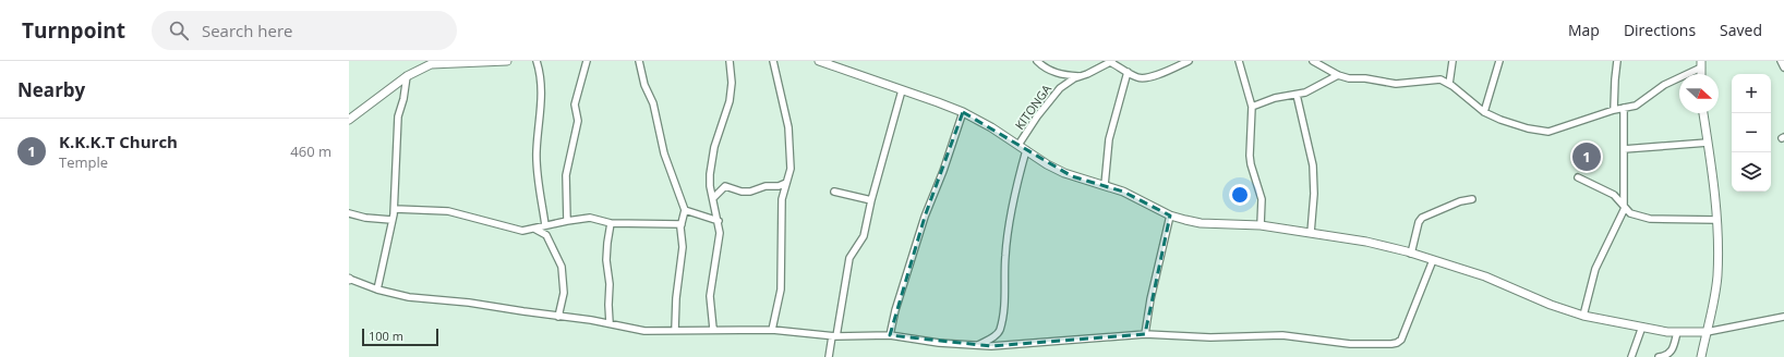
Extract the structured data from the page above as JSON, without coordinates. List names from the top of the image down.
{
  "streets": {
    "street": ["KITONGA"]
  },
  "scale_bar": "100 m",
  "north": "right",
  "page": {
    "header": "Turnpoint",
    "search": "Search here",
    "nav": ["Map", "Directions", "Saved"],
    "heading": "Nearby",
    "map_buttons": ["+", "−"],
    "list": [
      {
        "mark": "1",
        "name": "K.K.K.T Church",
        "note": "Temple",
        "value": "460 m"
      }
    ],
    "pins": "1",
    "scale": "100 m"
  }
}
